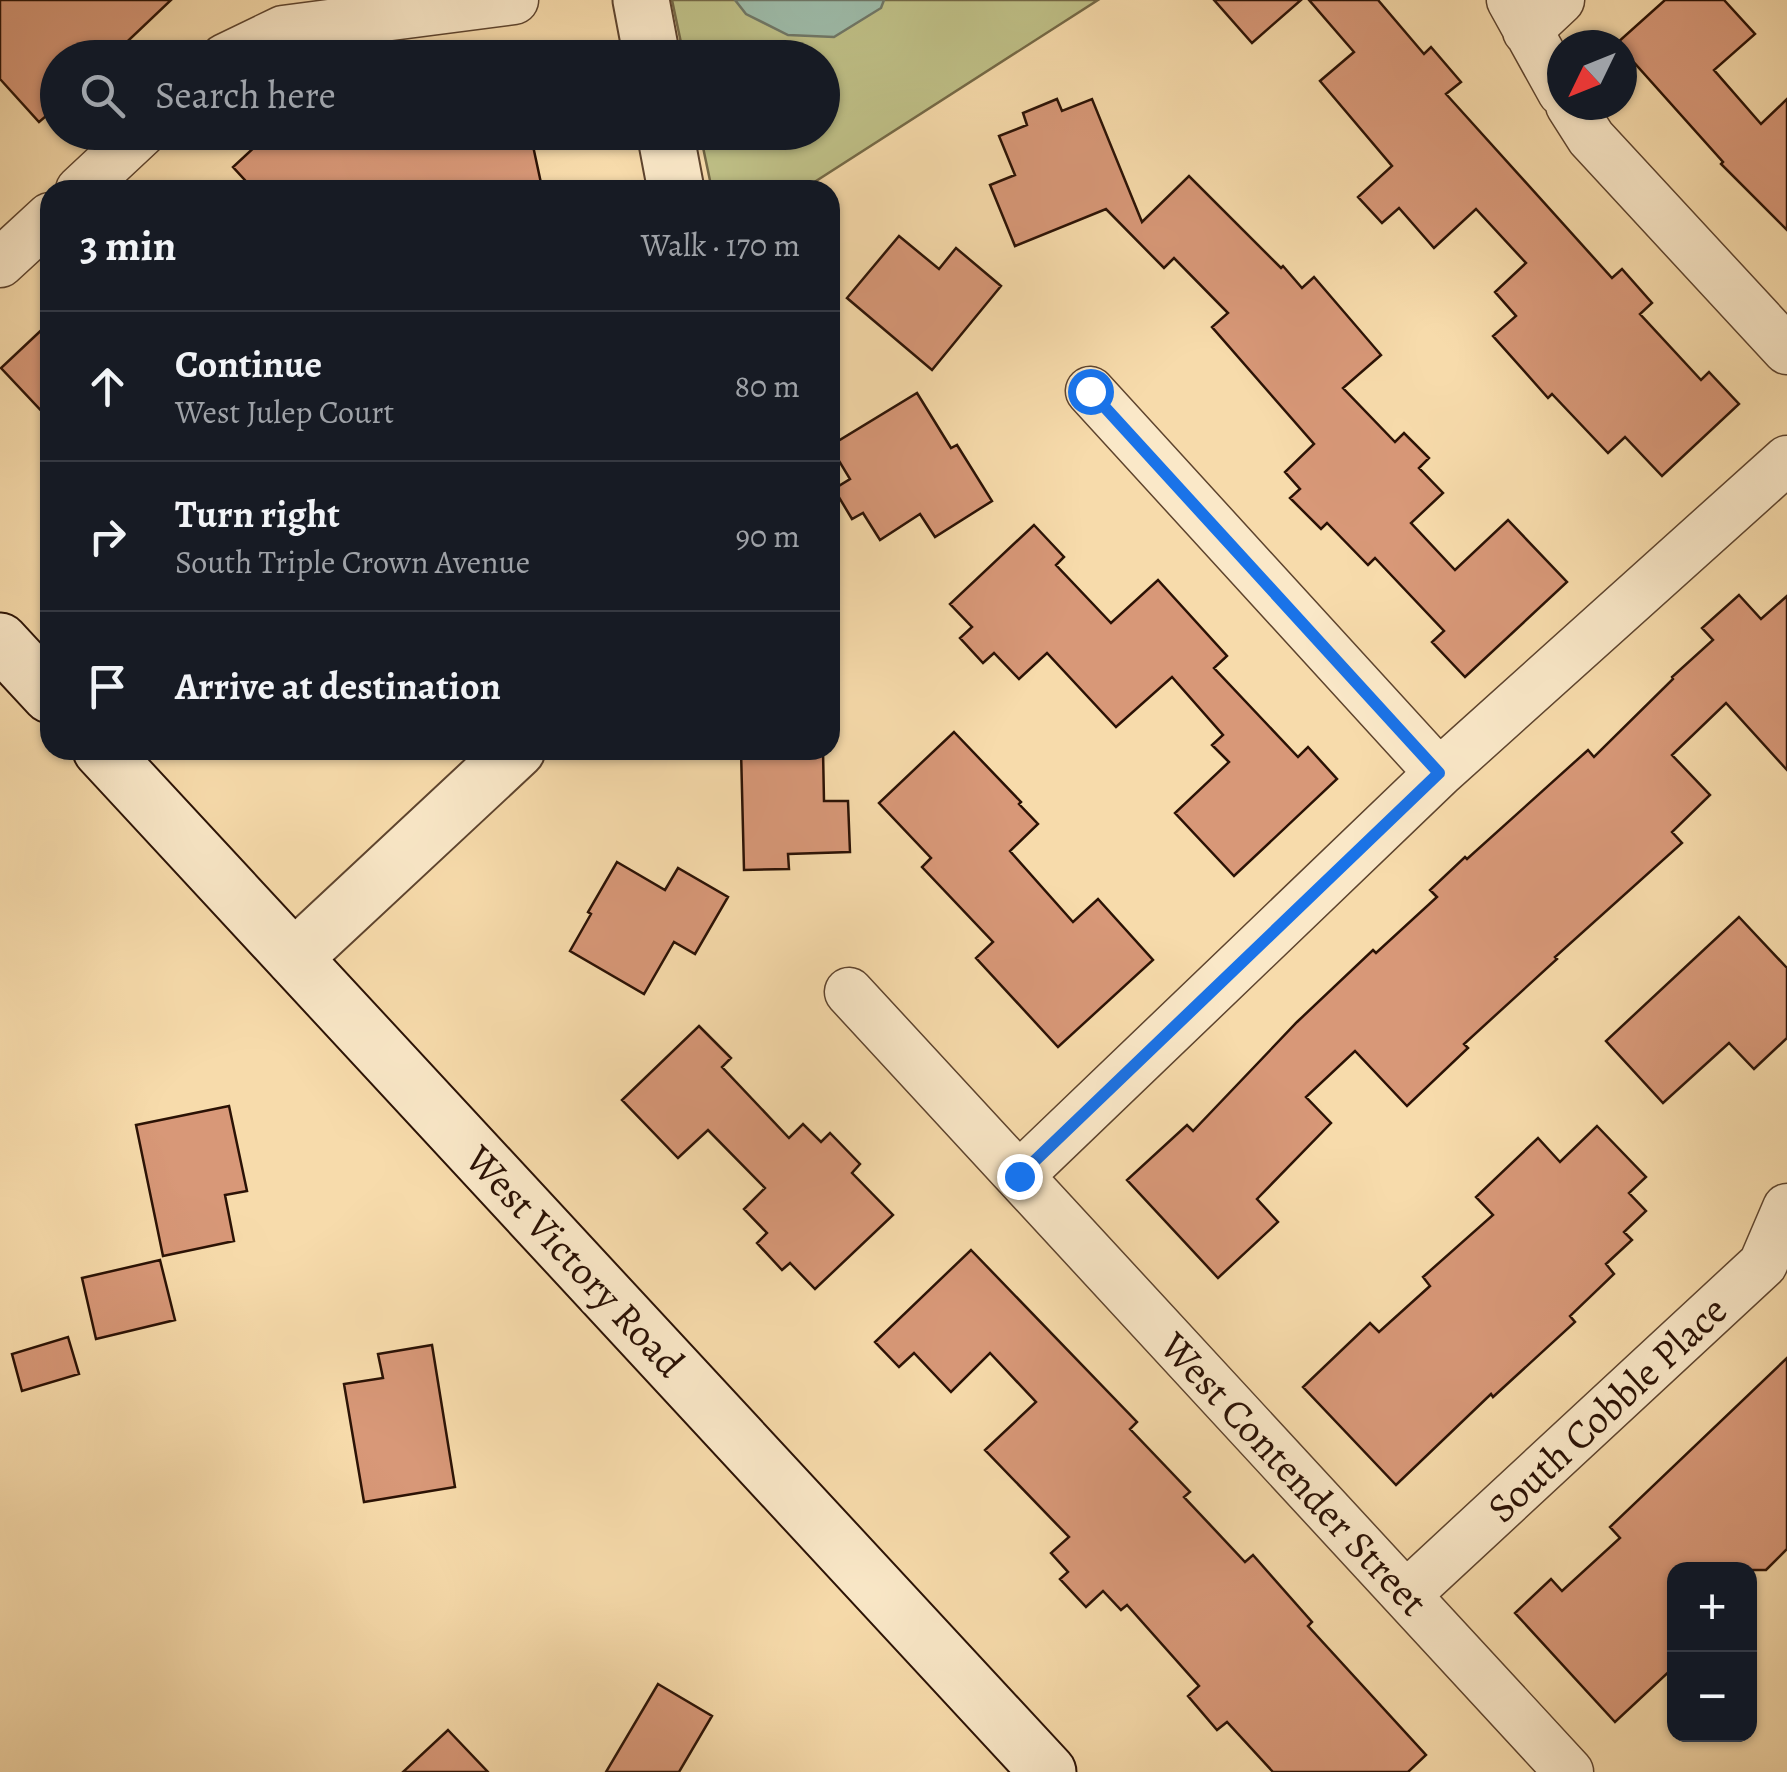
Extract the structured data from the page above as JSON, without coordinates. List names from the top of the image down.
{
  "streets": {
    "main road": ["West Victory Road"],
    "street": ["South Cobble Place", "West Contender Street"]
  },
  "crossings": [
    ["South Cobble Place", "West Contender Street"]
  ],
  "north": "bottom left",
  "page": {
    "search": "Search here",
    "heading": ["3 min", "Walk · 170 m"],
    "list": [
      ["Continue", "West Julep Court", "80 m"],
      ["Turn right", "South Triple Crown Avenue", "90 m"],
      "Arrive at destination"
    ],
    "map_buttons": ["+", "−"]
  }
}
